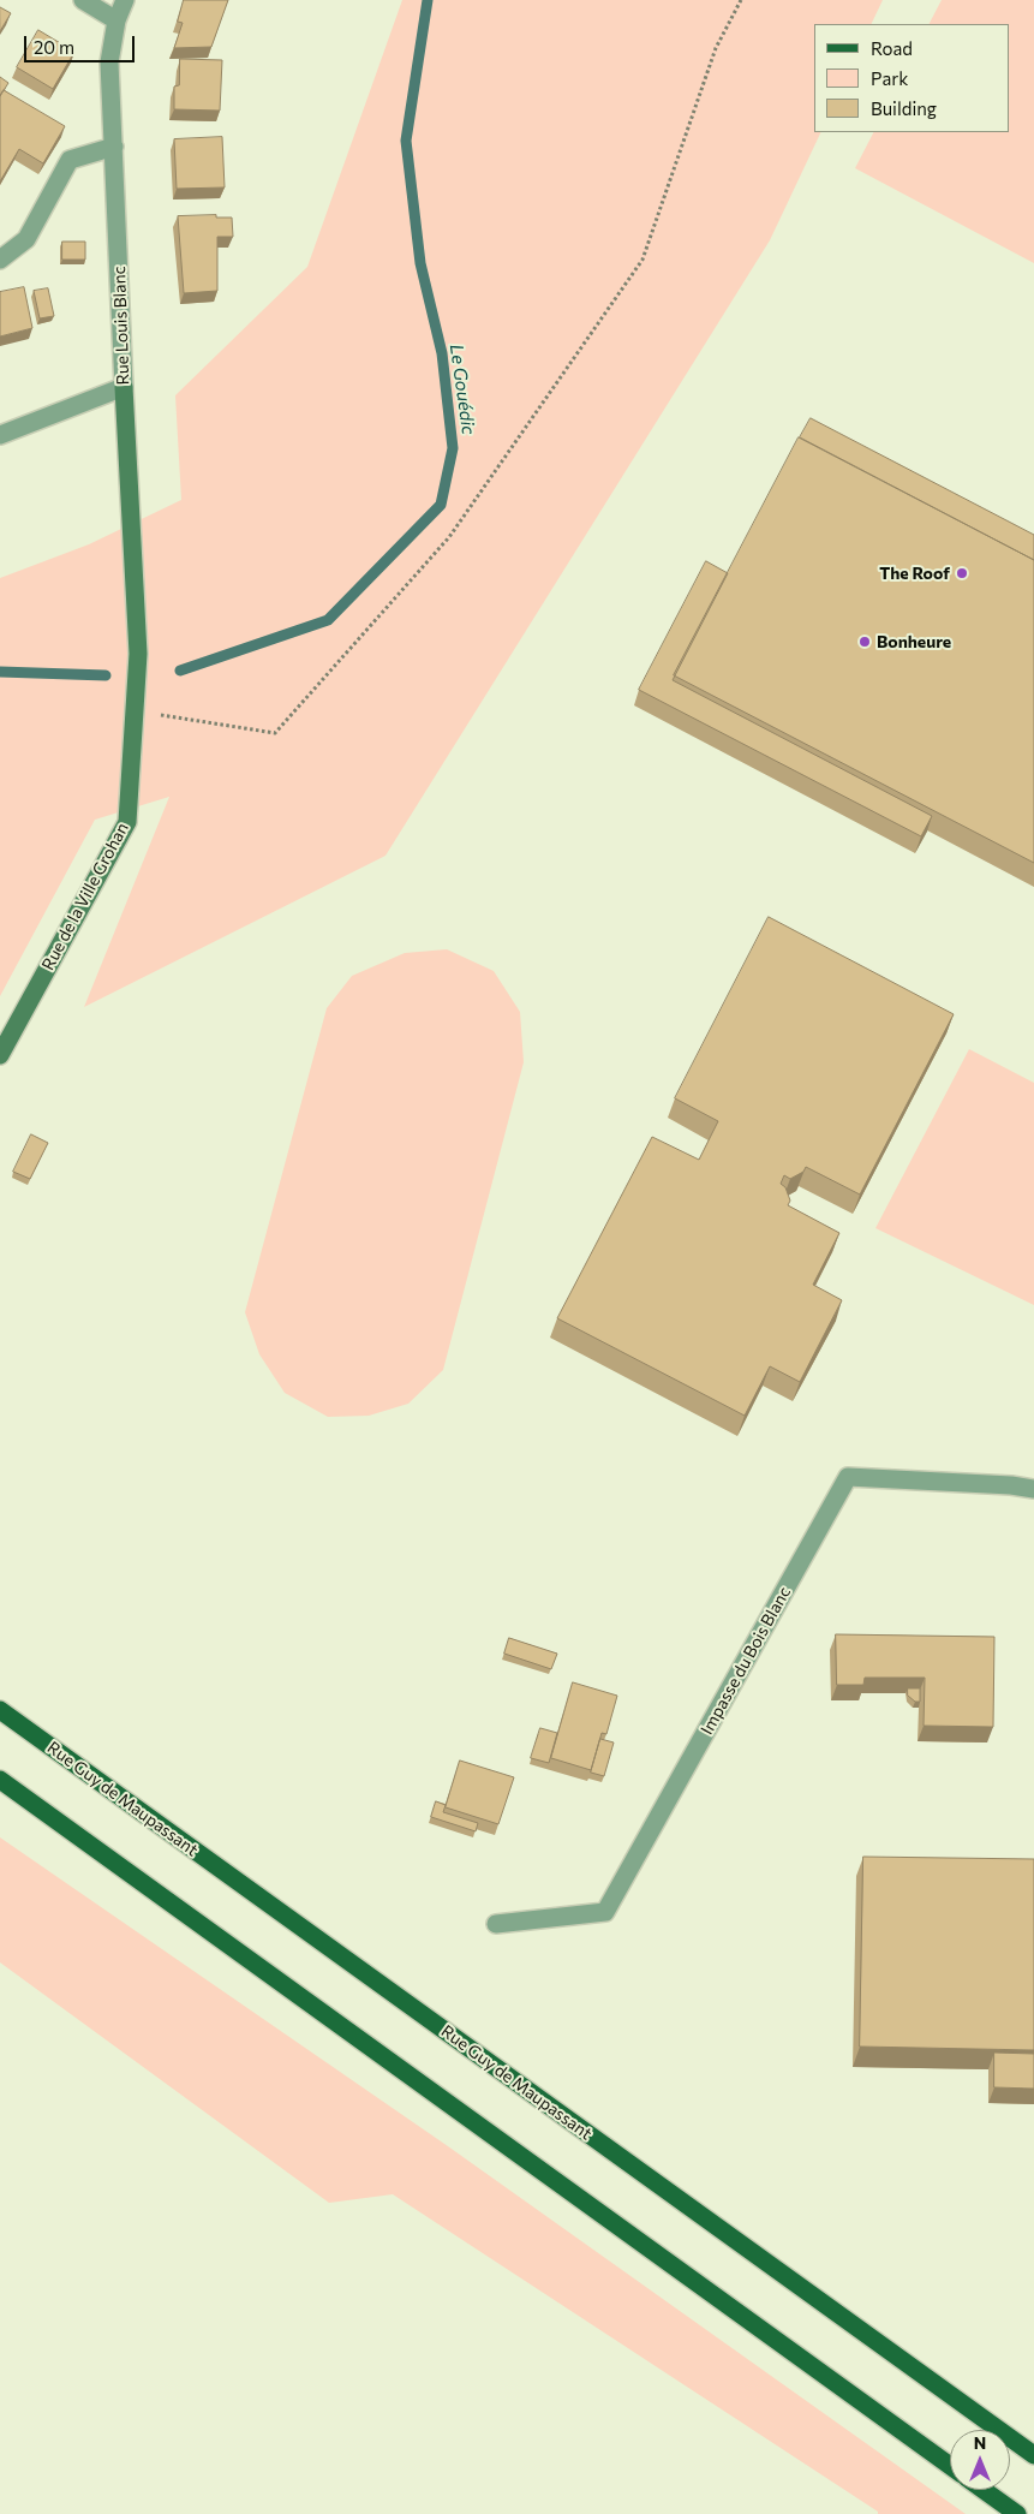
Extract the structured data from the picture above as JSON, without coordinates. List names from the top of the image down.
{
  "streets": {
    "main road": ["Rue Guy de Maupassant"],
    "street": ["Rue Louis Blanc", "Rue de la Ville Grohan", "Impasse du Bois Blanc"]
  },
  "crossings": [
    ["Rue Louis Blanc", "Rue de la Ville Grohan"]
  ],
  "water": ["Le Gouédic"],
  "places": ["The Roof", "Bonheure"],
  "legend": ["Road", "Park", "Building"],
  "scale_bar": "20 m",
  "north": "top"
}
